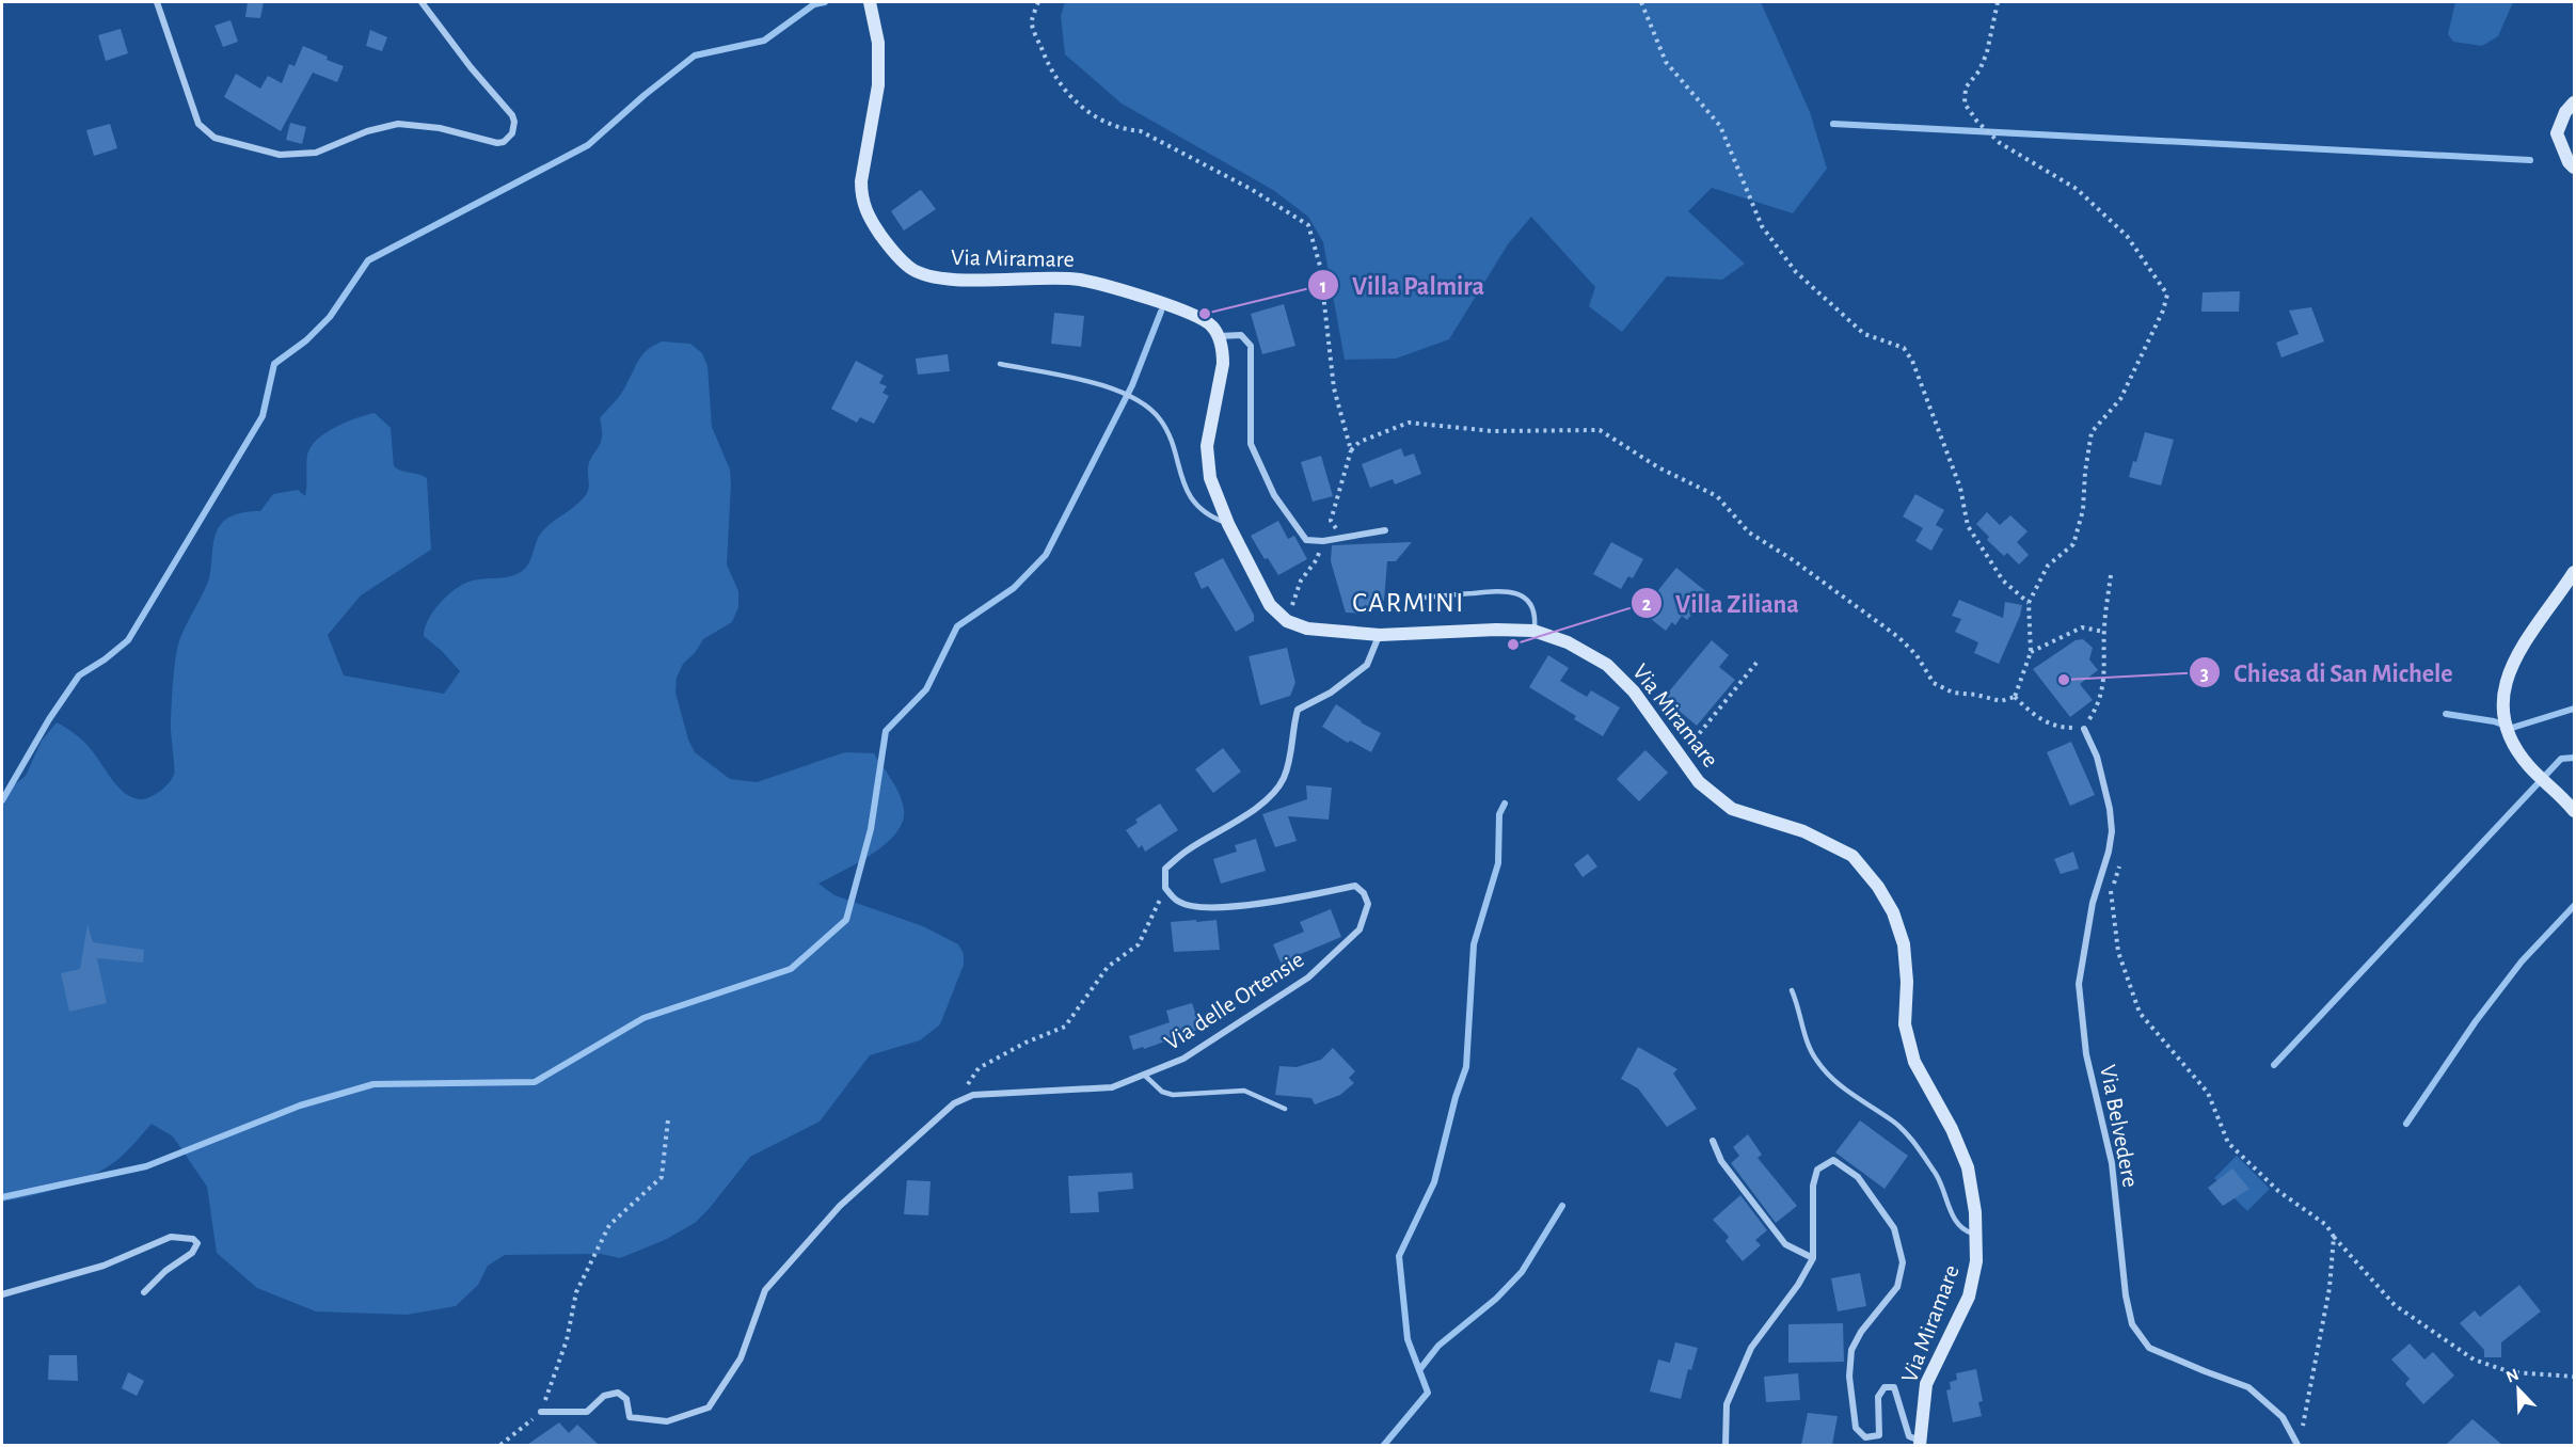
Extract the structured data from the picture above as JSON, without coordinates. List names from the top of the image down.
{
  "streets": {
    "street": ["Via Miramare", "Via delle Ortensie", "Via Belvedere"]
  },
  "districts": ["CARMINI"],
  "places": ["Villa Palmira", "Villa Ziliana", "Chiesa di San Michele"],
  "north": "top left"
}
